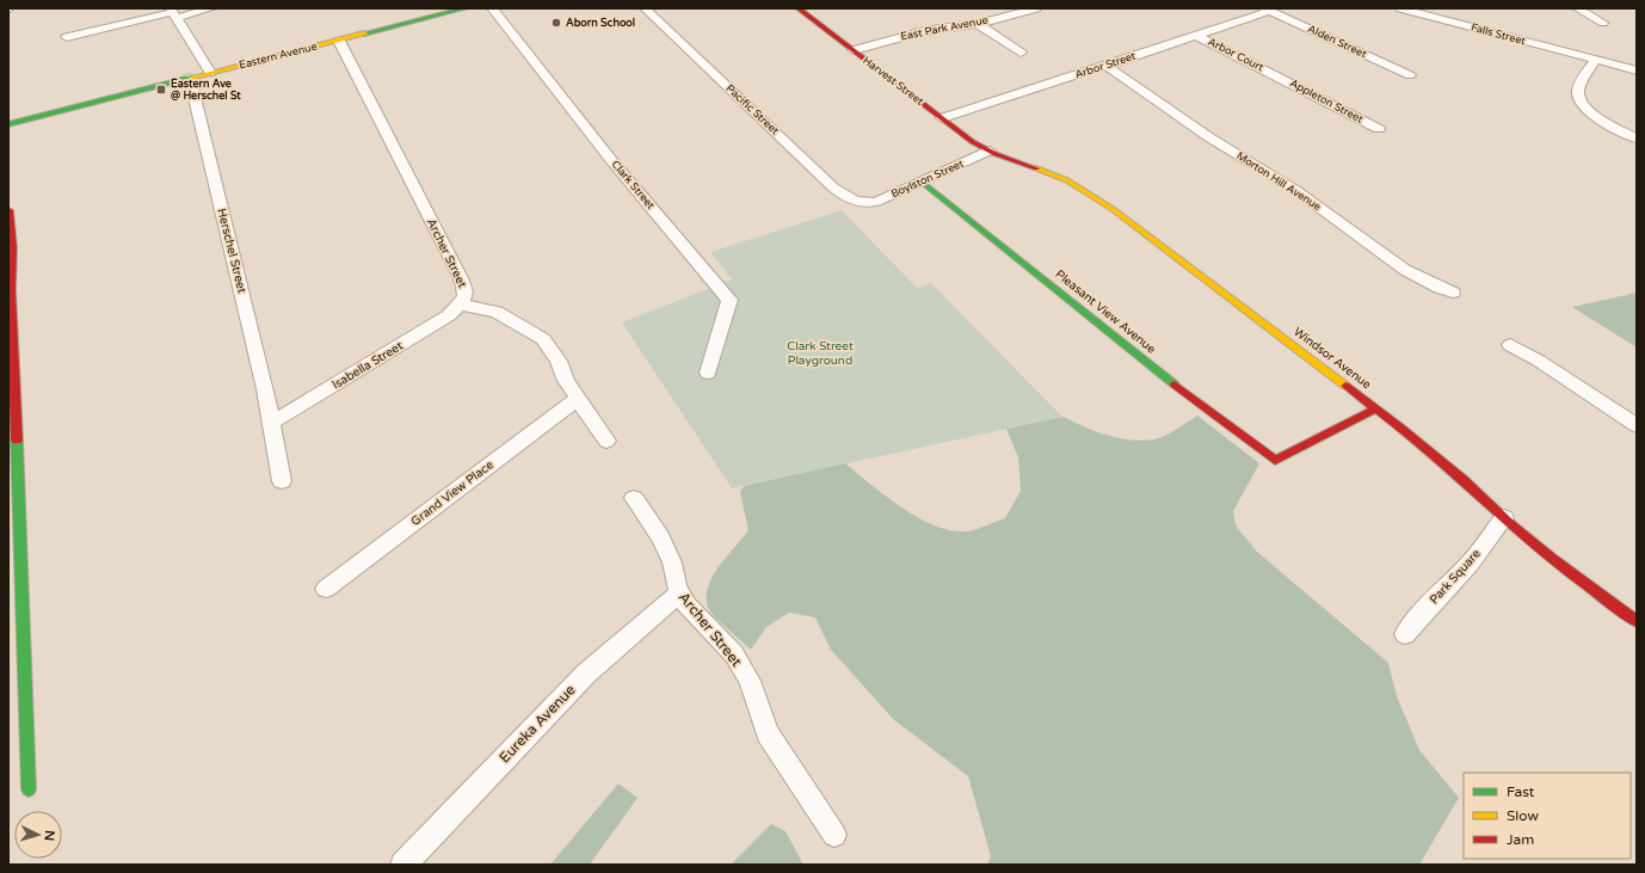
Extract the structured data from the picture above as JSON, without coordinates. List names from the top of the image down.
{
  "streets": {
    "street": [
      "East Park Avenue",
      "Falls Street",
      "Alden Street",
      "Arbor Court",
      "Eastern Avenue",
      "Arbor Street",
      "Harvest Street",
      "Appleton Street",
      "Pacific Street",
      "Boylston Street",
      "Morton Hill Avenue",
      "Clark Street",
      "Herschel Street",
      "Archer Street",
      "Pleasant View Avenue",
      "Windsor Avenue",
      "Isabella Street",
      "Grand View Place",
      "Park Square",
      "Eureka Avenue"
    ]
  },
  "crossings": [
    ["East Park Avenue", "Harvest Street"],
    ["Alden Street", "Arbor Street"],
    ["Arbor Court", "Arbor Street"],
    ["Arbor Court", "Appleton Street"],
    ["Eastern Avenue", "Herschel Street"],
    ["Eastern Avenue", "Archer Street"],
    ["Arbor Street", "Harvest Street"],
    ["Arbor Street", "Morton Hill Avenue"],
    ["Harvest Street", "Boylston Street"],
    ["Harvest Street", "Windsor Avenue"],
    ["Pacific Street", "Boylston Street"],
    ["Boylston Street", "Pleasant View Avenue"],
    ["Boylston Street", "Windsor Avenue"],
    ["Herschel Street", "Isabella Street"],
    ["Archer Street", "Isabella Street"],
    ["Archer Street", "Grand View Place"],
    ["Archer Street", "Eureka Avenue"],
    ["Pleasant View Avenue", "Windsor Avenue"],
    ["Windsor Avenue", "Park Square"]
  ],
  "parks": ["Clark Street Playground"],
  "places": {
    "other": ["Aborn School"],
    "transit": ["Eastern Ave @ Herschel St"]
  },
  "legend": ["Fast", "Slow", "Jam"],
  "north": "right"
}
